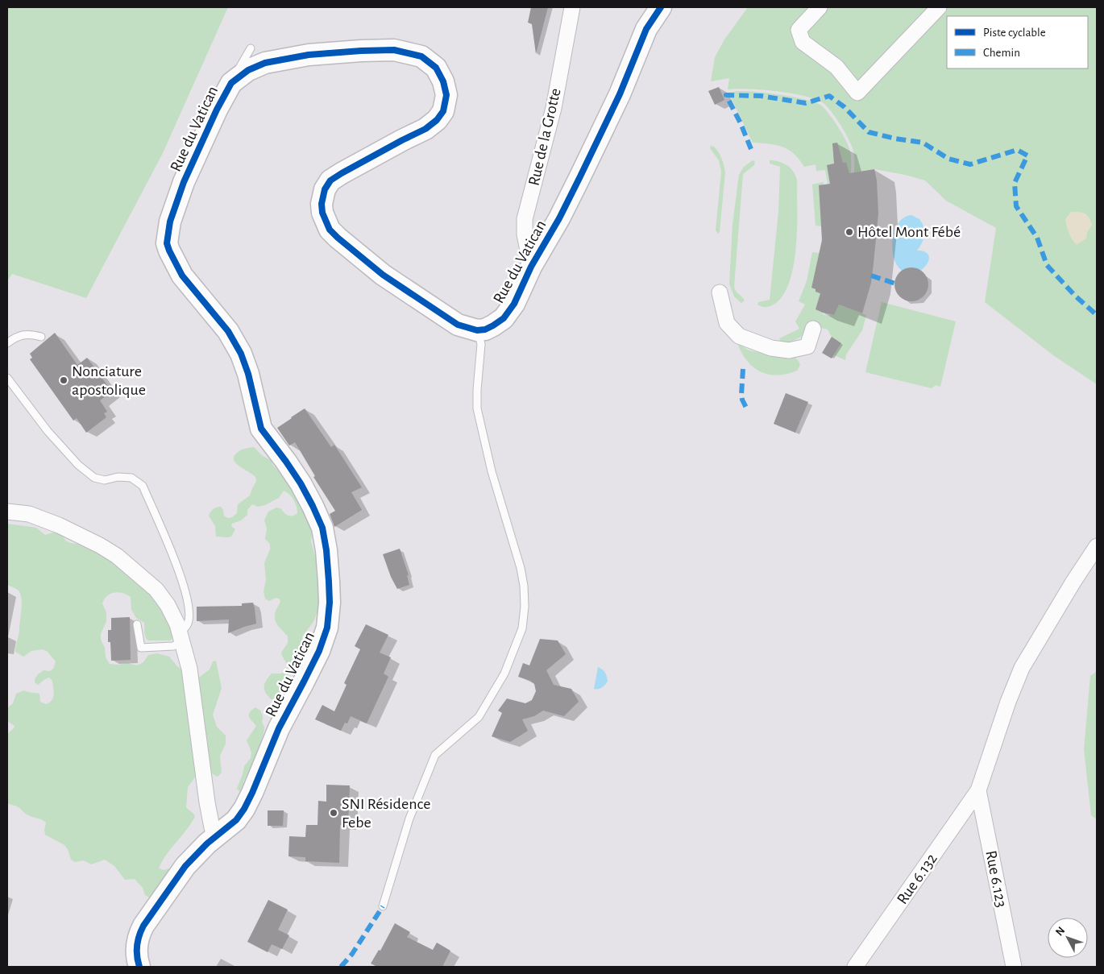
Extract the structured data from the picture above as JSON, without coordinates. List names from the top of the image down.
{
  "streets": {
    "street": [
      "Rue du Vatican",
      "Rue de la Grotte",
      "Rue 6.132",
      "Rue 6.123"
    ]
  },
  "crossings": [
    ["Rue du Vatican", "Rue de la Grotte"],
    ["Rue 6.132", "Rue 6.123"]
  ],
  "places": ["Hôtel Mont Fébé", "Nonciature apostolique", "SNI Résidence Febe"],
  "legend": ["Piste cyclable", "Chemin"],
  "north": "top left"
}
